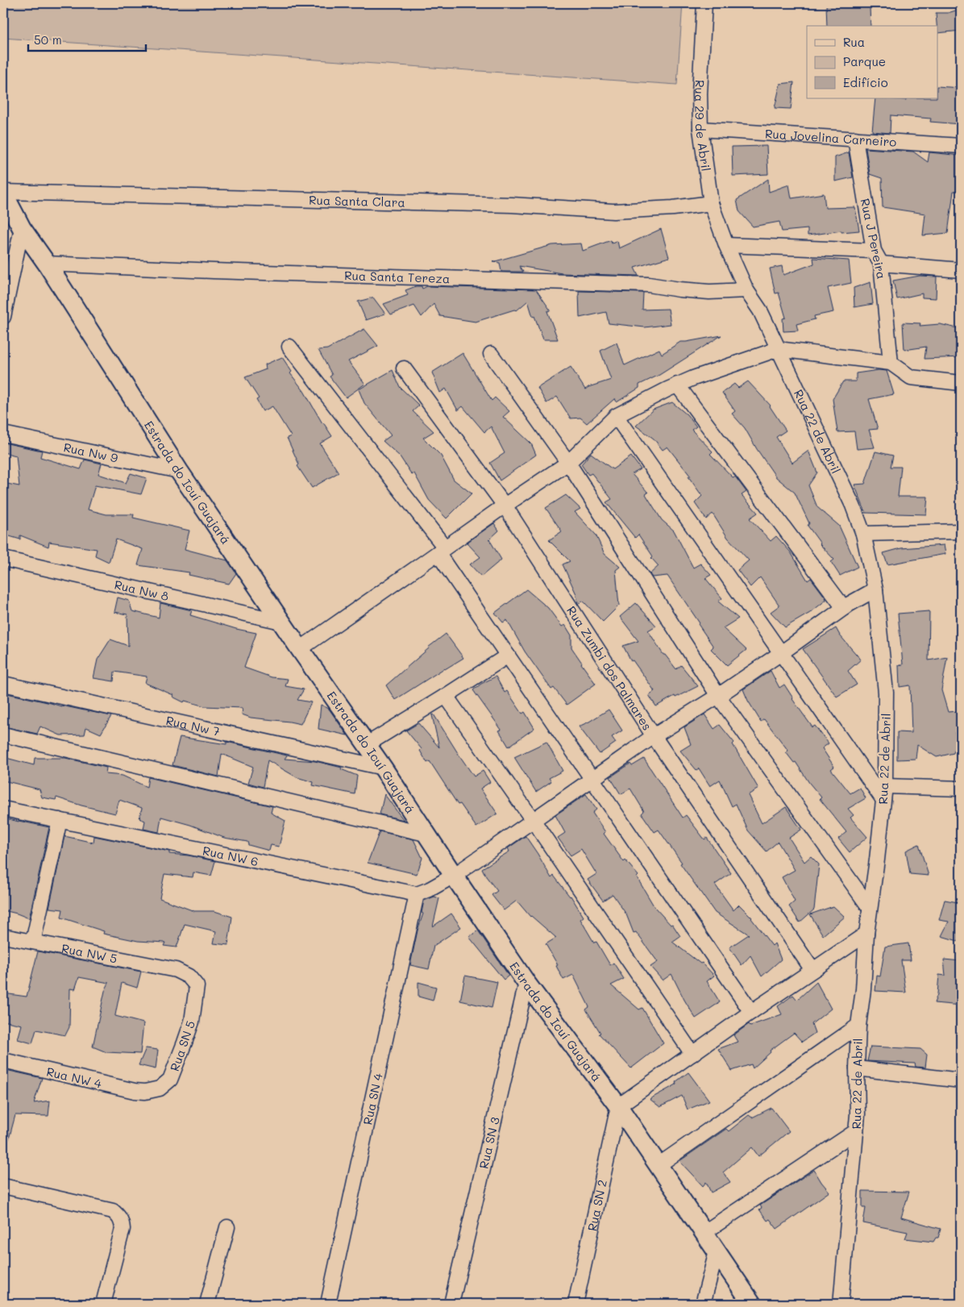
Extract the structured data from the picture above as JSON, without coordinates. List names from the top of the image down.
{
  "streets": {
    "street": [
      "Rua 29 de Abril",
      "Rua Jovelina Carneiro",
      "Rua Santa Clara",
      "Rua J Pereira",
      "Rua Santa Tereza",
      "Rua 22 de Abril",
      "Rua Nw 9",
      "Estrada do Icuí Guajará",
      "Rua Nw 8",
      "Rua Zumbi dos Palmares",
      "Rua Nw 7",
      "Rua NW 6",
      "Rua NW 5",
      "Rua SN 5",
      "Rua NW 4",
      "Rua SN 4",
      "Rua SN 3",
      "Rua SN 2"
    ]
  },
  "crossings": [
    ["Rua 29 de Abril", "Rua Jovelina Carneiro"],
    ["Rua 29 de Abril", "Rua Santa Clara"],
    ["Rua 29 de Abril", "Rua 22 de Abril"],
    ["Rua Jovelina Carneiro", "Rua J Pereira"],
    ["Rua Santa Clara", "Estrada do Icuí Guajará"],
    ["Rua Santa Tereza", "Rua 22 de Abril"],
    ["Rua Santa Tereza", "Estrada do Icuí Guajará"],
    ["Rua Nw 9", "Estrada do Icuí Guajará"],
    ["Estrada do Icuí Guajará", "Rua Nw 8"],
    ["Estrada do Icuí Guajará", "Rua Nw 7"],
    ["Estrada do Icuí Guajará", "Rua SN 3"],
    ["Estrada do Icuí Guajará", "Rua SN 2"],
    ["Rua NW 6", "Rua SN 4"],
    ["Rua NW 5", "Rua SN 5"],
    ["Rua SN 5", "Rua NW 4"]
  ],
  "legend": ["Rua", "Parque", "Edifício"],
  "scale_bar": "50 m"
}
